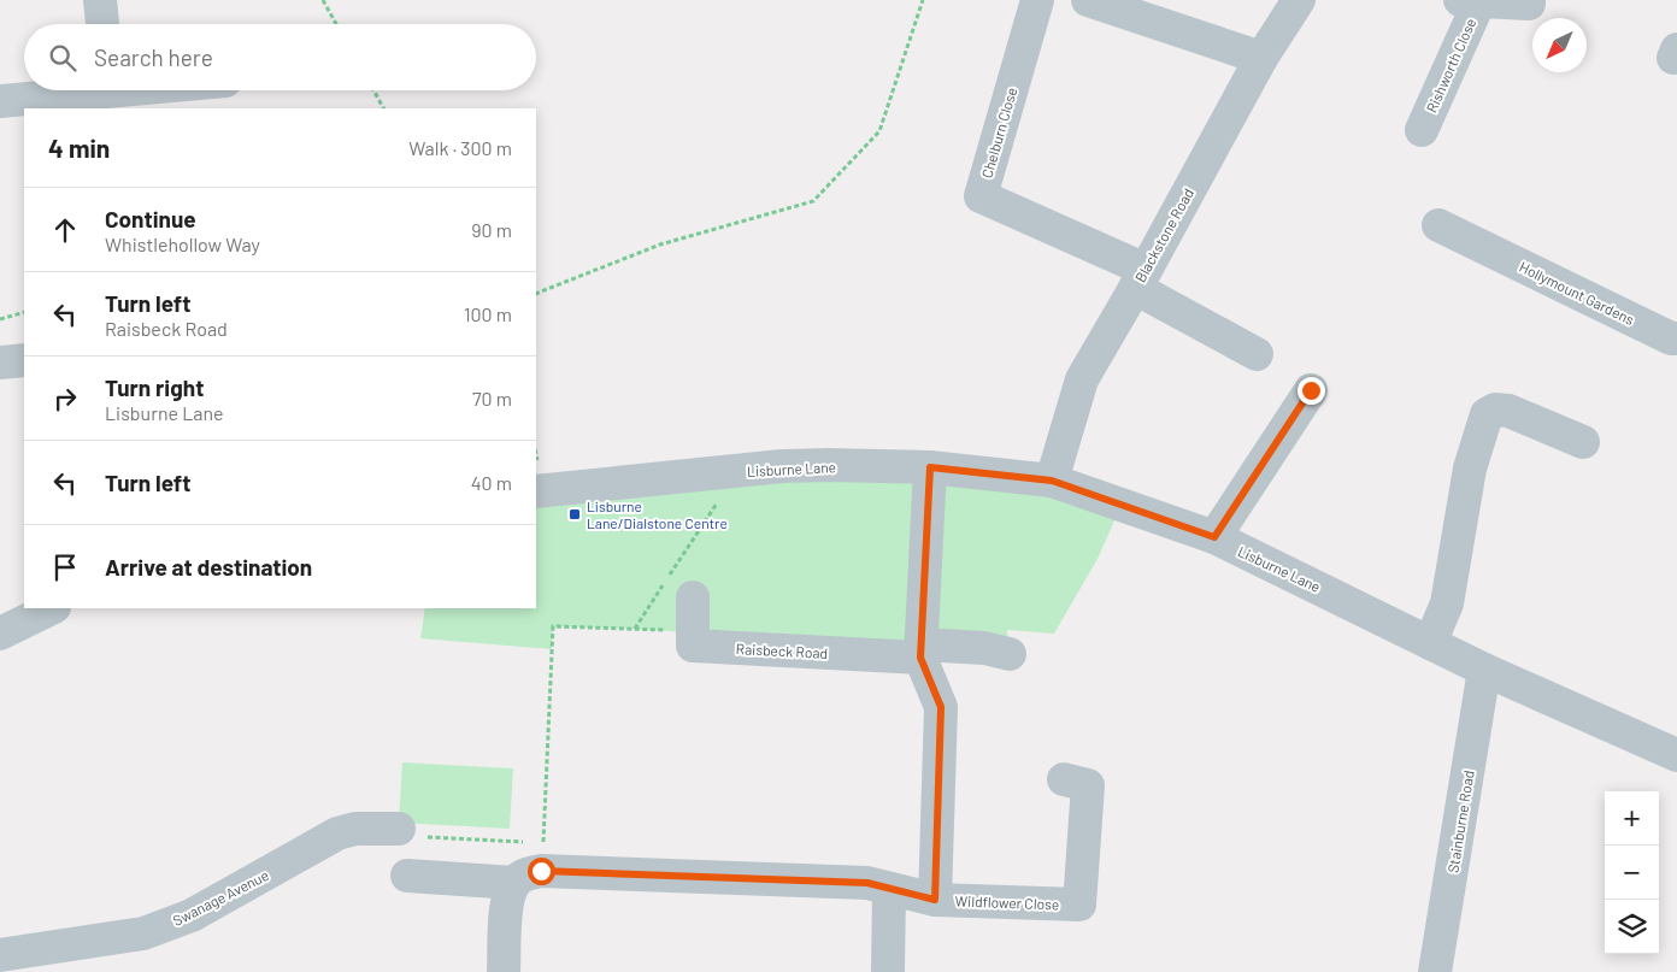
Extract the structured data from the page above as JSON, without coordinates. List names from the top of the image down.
{
  "streets": {
    "street": [
      "Rishworth Close",
      "Chelburn Close",
      "Blackstone Road",
      "Hollymount Gardens",
      "Lisburne Lane",
      "Raisbeck Road",
      "Stainburne Road",
      "Swanage Avenue",
      "Wildflower Close"
    ]
  },
  "crossings": [
    ["Chelburn Close", "Blackstone Road"],
    ["Blackstone Road", "Lisburne Lane"],
    ["Lisburne Lane", "Stainburne Road"]
  ],
  "places": {
    "transit": ["Lisburne Lane/Dialstone Centre"]
  },
  "north": "bottom left",
  "page": {
    "search": "Search here",
    "heading": ["4 min", "Walk · 300 m"],
    "list": [
      ["Continue", "Whistlehollow Way", "90 m"],
      ["Turn left", "Raisbeck Road", "100 m"],
      ["Turn right", "Lisburne Lane", "70 m"],
      ["Turn left", "40 m"],
      "Arrive at destination"
    ],
    "map_buttons": ["+", "−"]
  }
}
